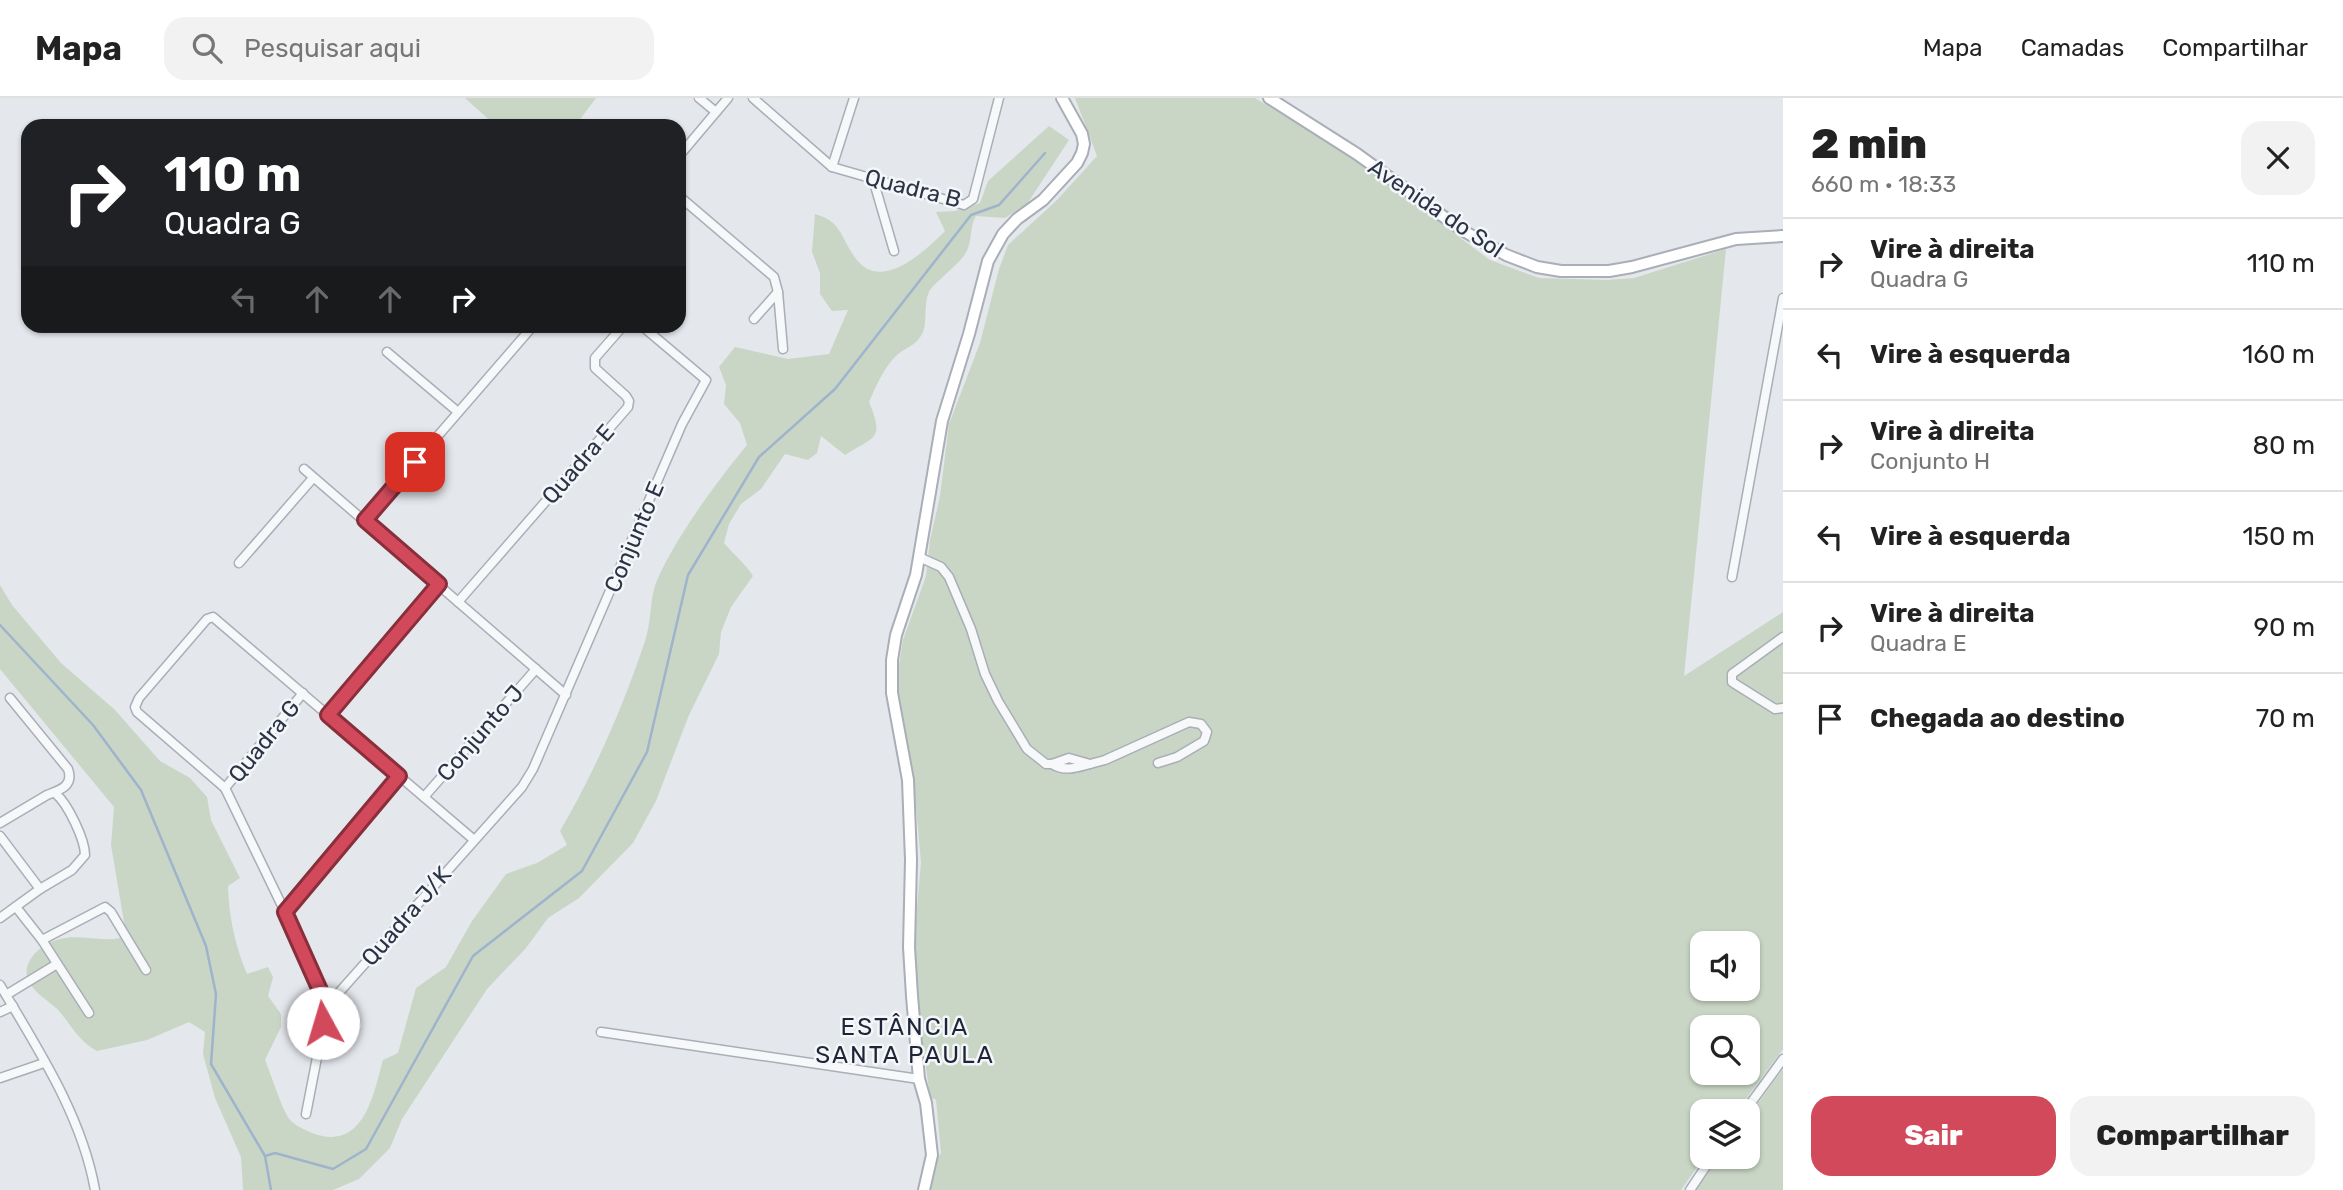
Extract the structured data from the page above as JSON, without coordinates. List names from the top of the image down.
{
  "streets": {
    "street": [
      "Quadra B",
      "Avenida do Sol",
      "Quadra E",
      "Conjunto E",
      "Conjunto J",
      "Quadra G",
      "Quadra J/K"
    ]
  },
  "crossings": [
    ["Conjunto E", "Quadra J/K"]
  ],
  "districts": ["ESTÂNCIA SANTA PAULA"],
  "page": {
    "header": "Mapa",
    "search": "Pesquisar aqui",
    "nav": ["Mapa", "Camadas", "Compartilhar"],
    "heading": ["2 min", "660 m · 18:33"],
    "turn": ["110 m", "Quadra G"],
    "list": [
      {
        "name": "Vire à direita",
        "note": "Quadra G",
        "value": "110 m"
      },
      {
        "name": "Vire à esquerda",
        "value": "160 m"
      },
      {
        "name": "Vire à direita",
        "note": "Conjunto H",
        "value": "80 m"
      },
      {
        "name": "Vire à esquerda",
        "value": "150 m"
      },
      {
        "name": "Vire à direita",
        "note": "Quadra E",
        "value": "90 m"
      },
      {
        "name": "Chegada ao destino",
        "value": "70 m"
      }
    ],
    "buttons": ["Sair", "Compartilhar"]
  }
}
